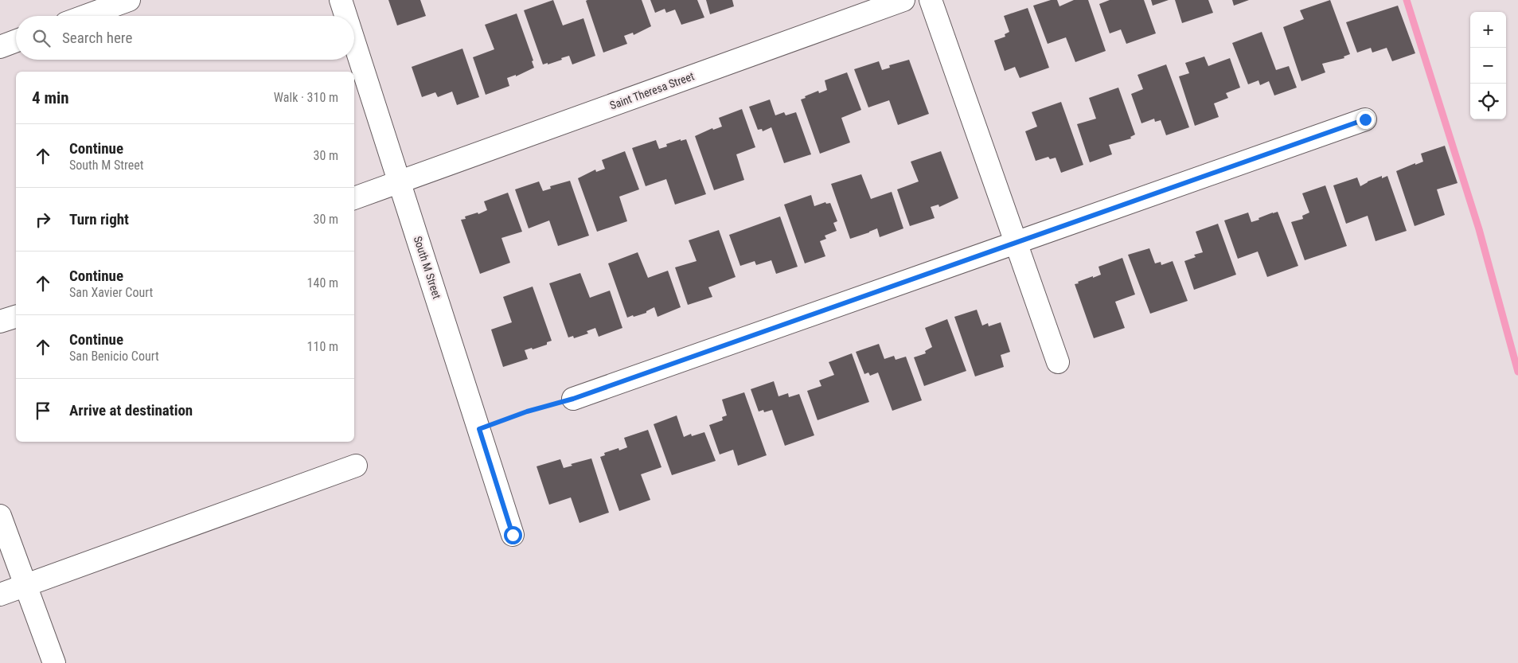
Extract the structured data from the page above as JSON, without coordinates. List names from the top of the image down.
{
  "streets": {
    "street": ["Saint Theresa Street", "South M Street"]
  },
  "crossings": [
    ["Saint Theresa Street", "South M Street"]
  ],
  "page": {
    "map_buttons": ["+", "−"],
    "search": "Search here",
    "heading": ["4 min", "Walk · 310 m"],
    "list": [
      ["Continue", "South M Street", "30 m"],
      ["Turn right", "30 m"],
      ["Continue", "San Xavier Court", "140 m"],
      ["Continue", "San Benicio Court", "110 m"],
      "Arrive at destination"
    ]
  }
}
